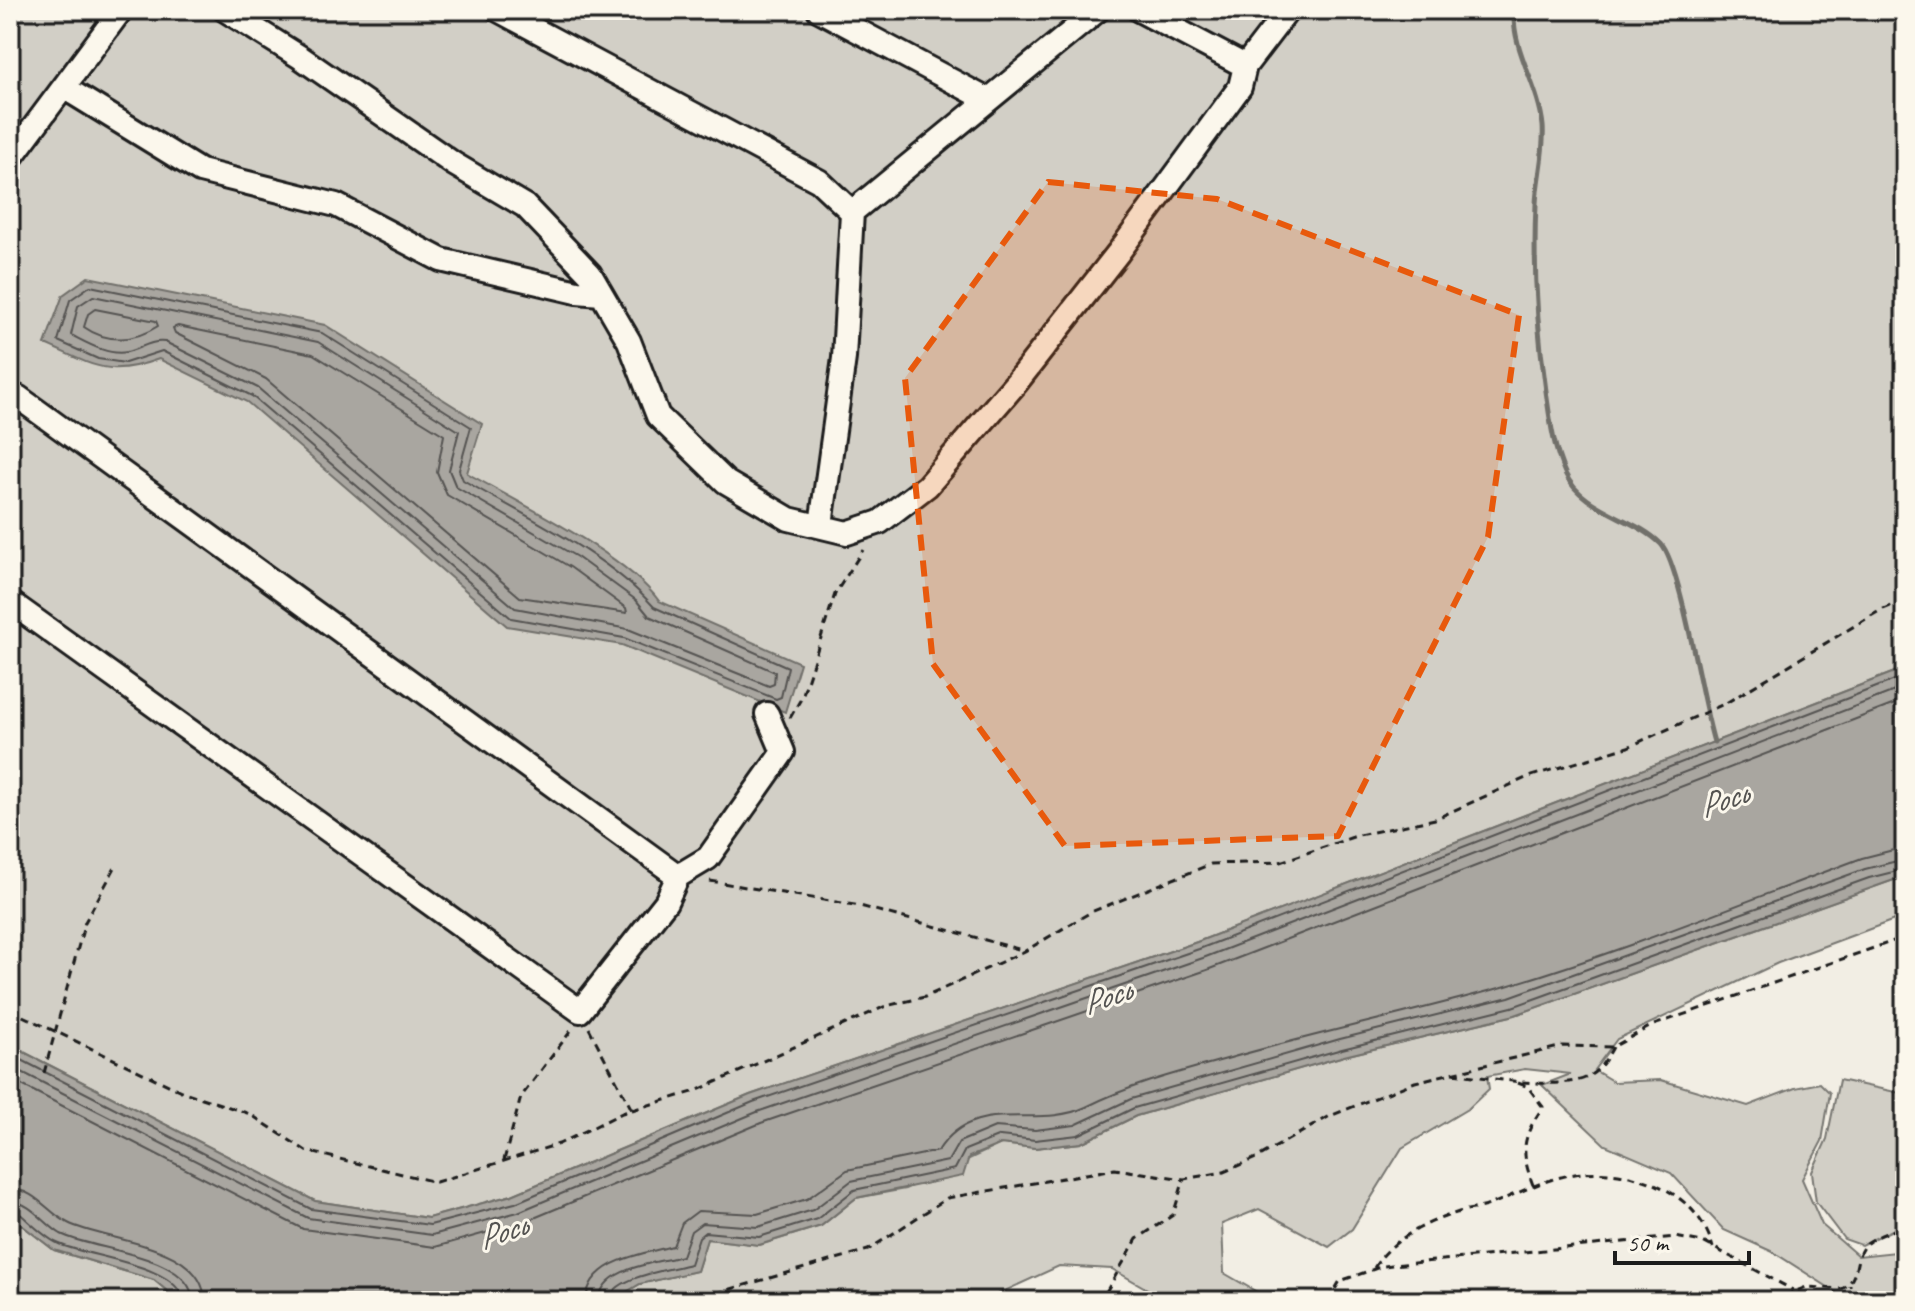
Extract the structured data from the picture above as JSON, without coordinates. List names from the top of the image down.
{
  "water": ["Рось"],
  "scale_bar": "50 m"
}
